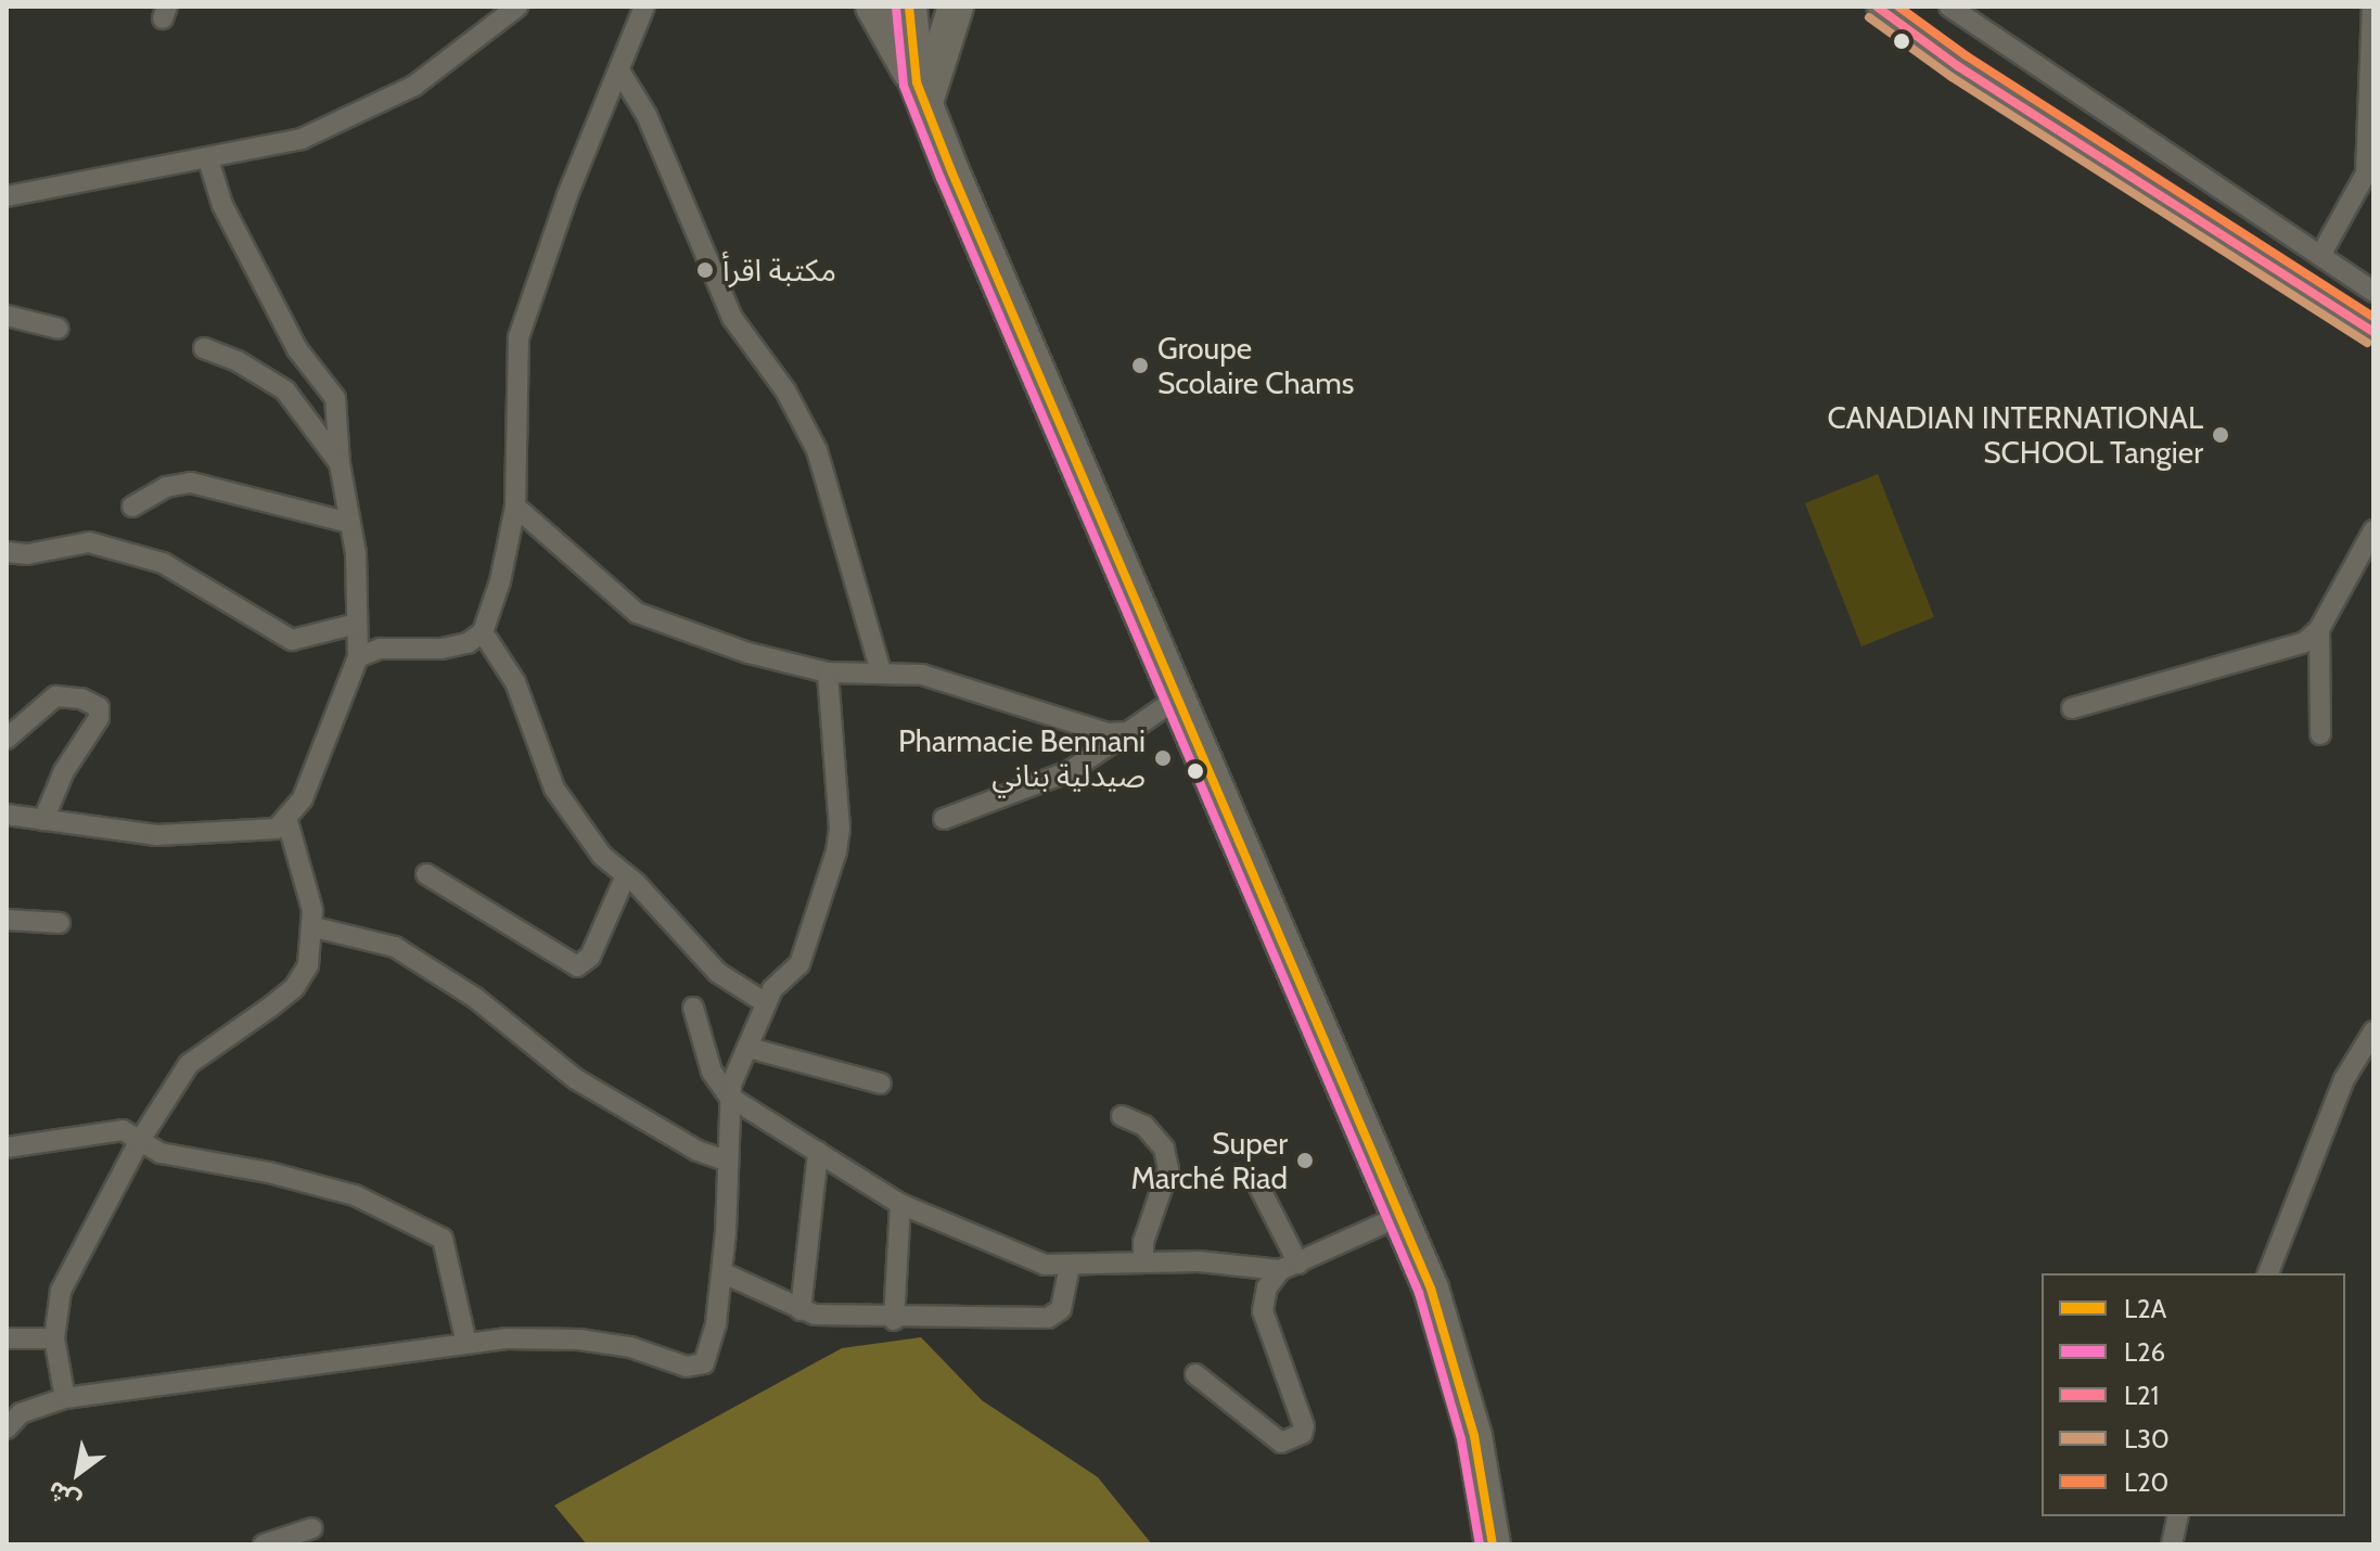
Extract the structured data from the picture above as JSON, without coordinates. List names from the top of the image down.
{
  "places": [
    "مكتبة اقرأ",
    "Groupe Scolaire Chams",
    "CANADIAN INTERNATIONAL SCHOOL Tangier",
    "Pharmacie Bennani صيدلية بناني",
    "Super Marché Riad"
  ],
  "lines": [
    "transit line L2A",
    "transit line L21",
    "transit line L20",
    "transit line L26",
    "transit line L30"
  ],
  "legend": [
    "L2A",
    "L26",
    "L21",
    "L30",
    "L20"
  ],
  "north": "bottom left"
}
